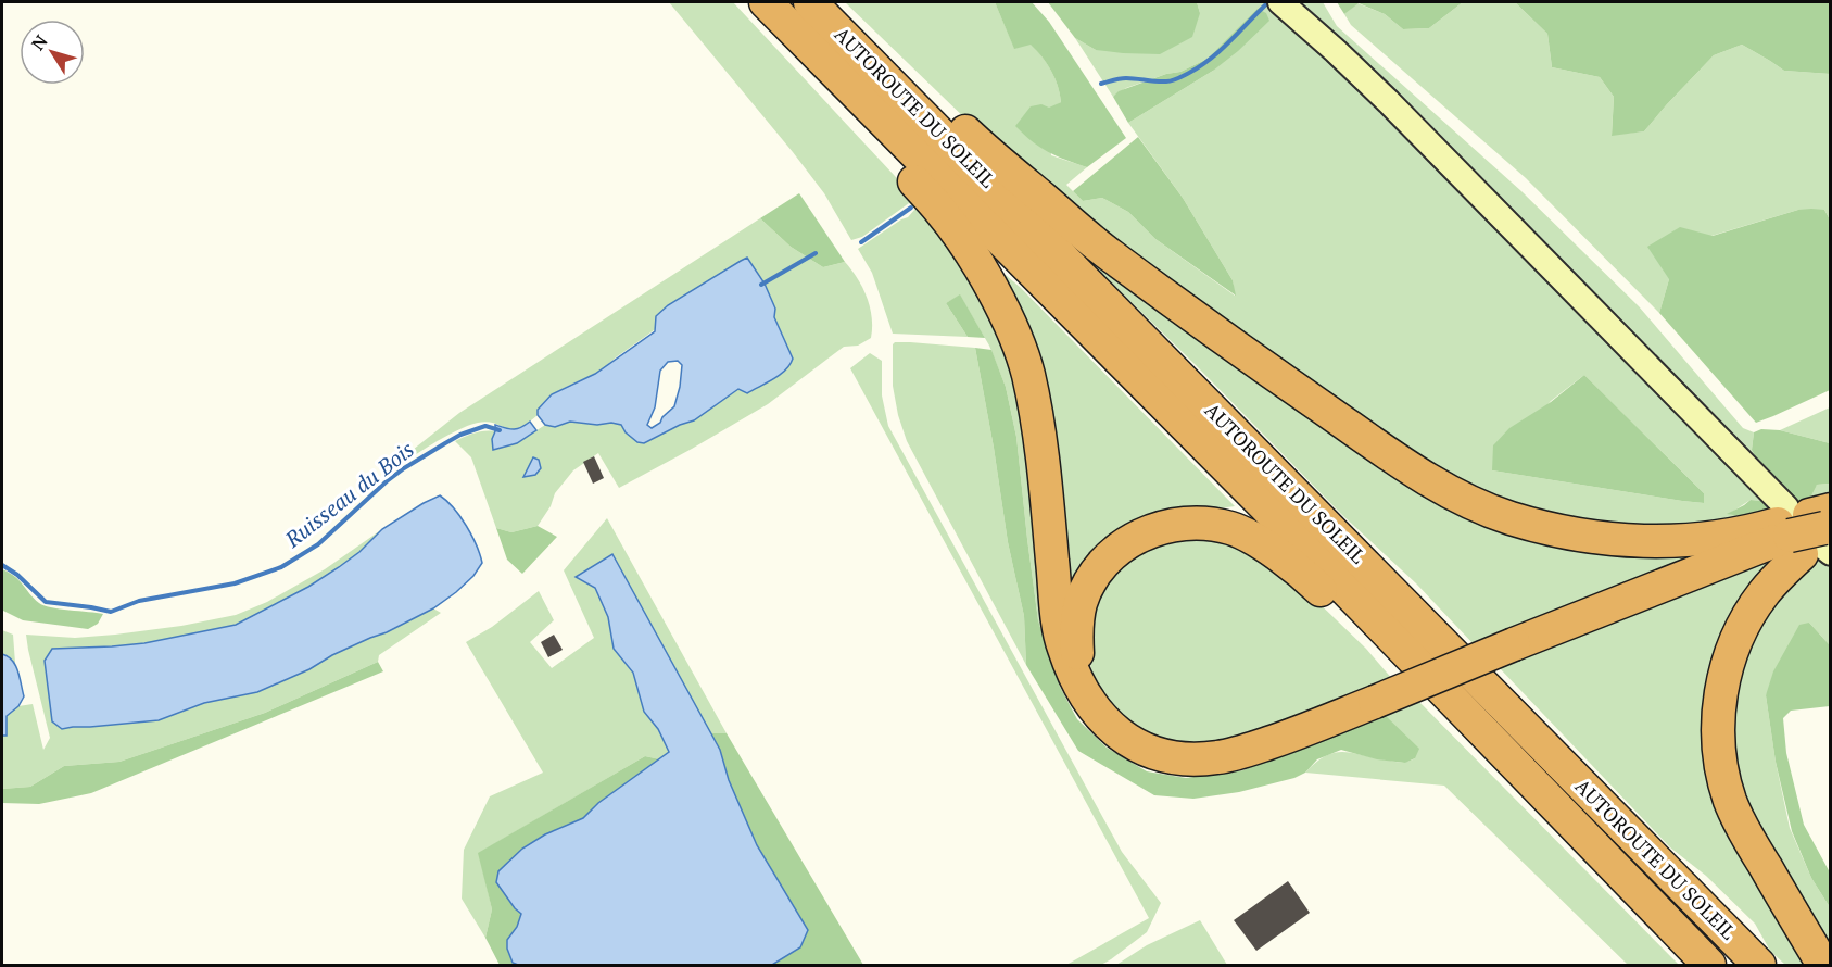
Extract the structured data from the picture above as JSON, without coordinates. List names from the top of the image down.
{
  "streets": {
    "highway": ["AUTOROUTE DU SOLEIL"]
  },
  "water": ["Ruisseau du Bois"],
  "north": "top left"
}
